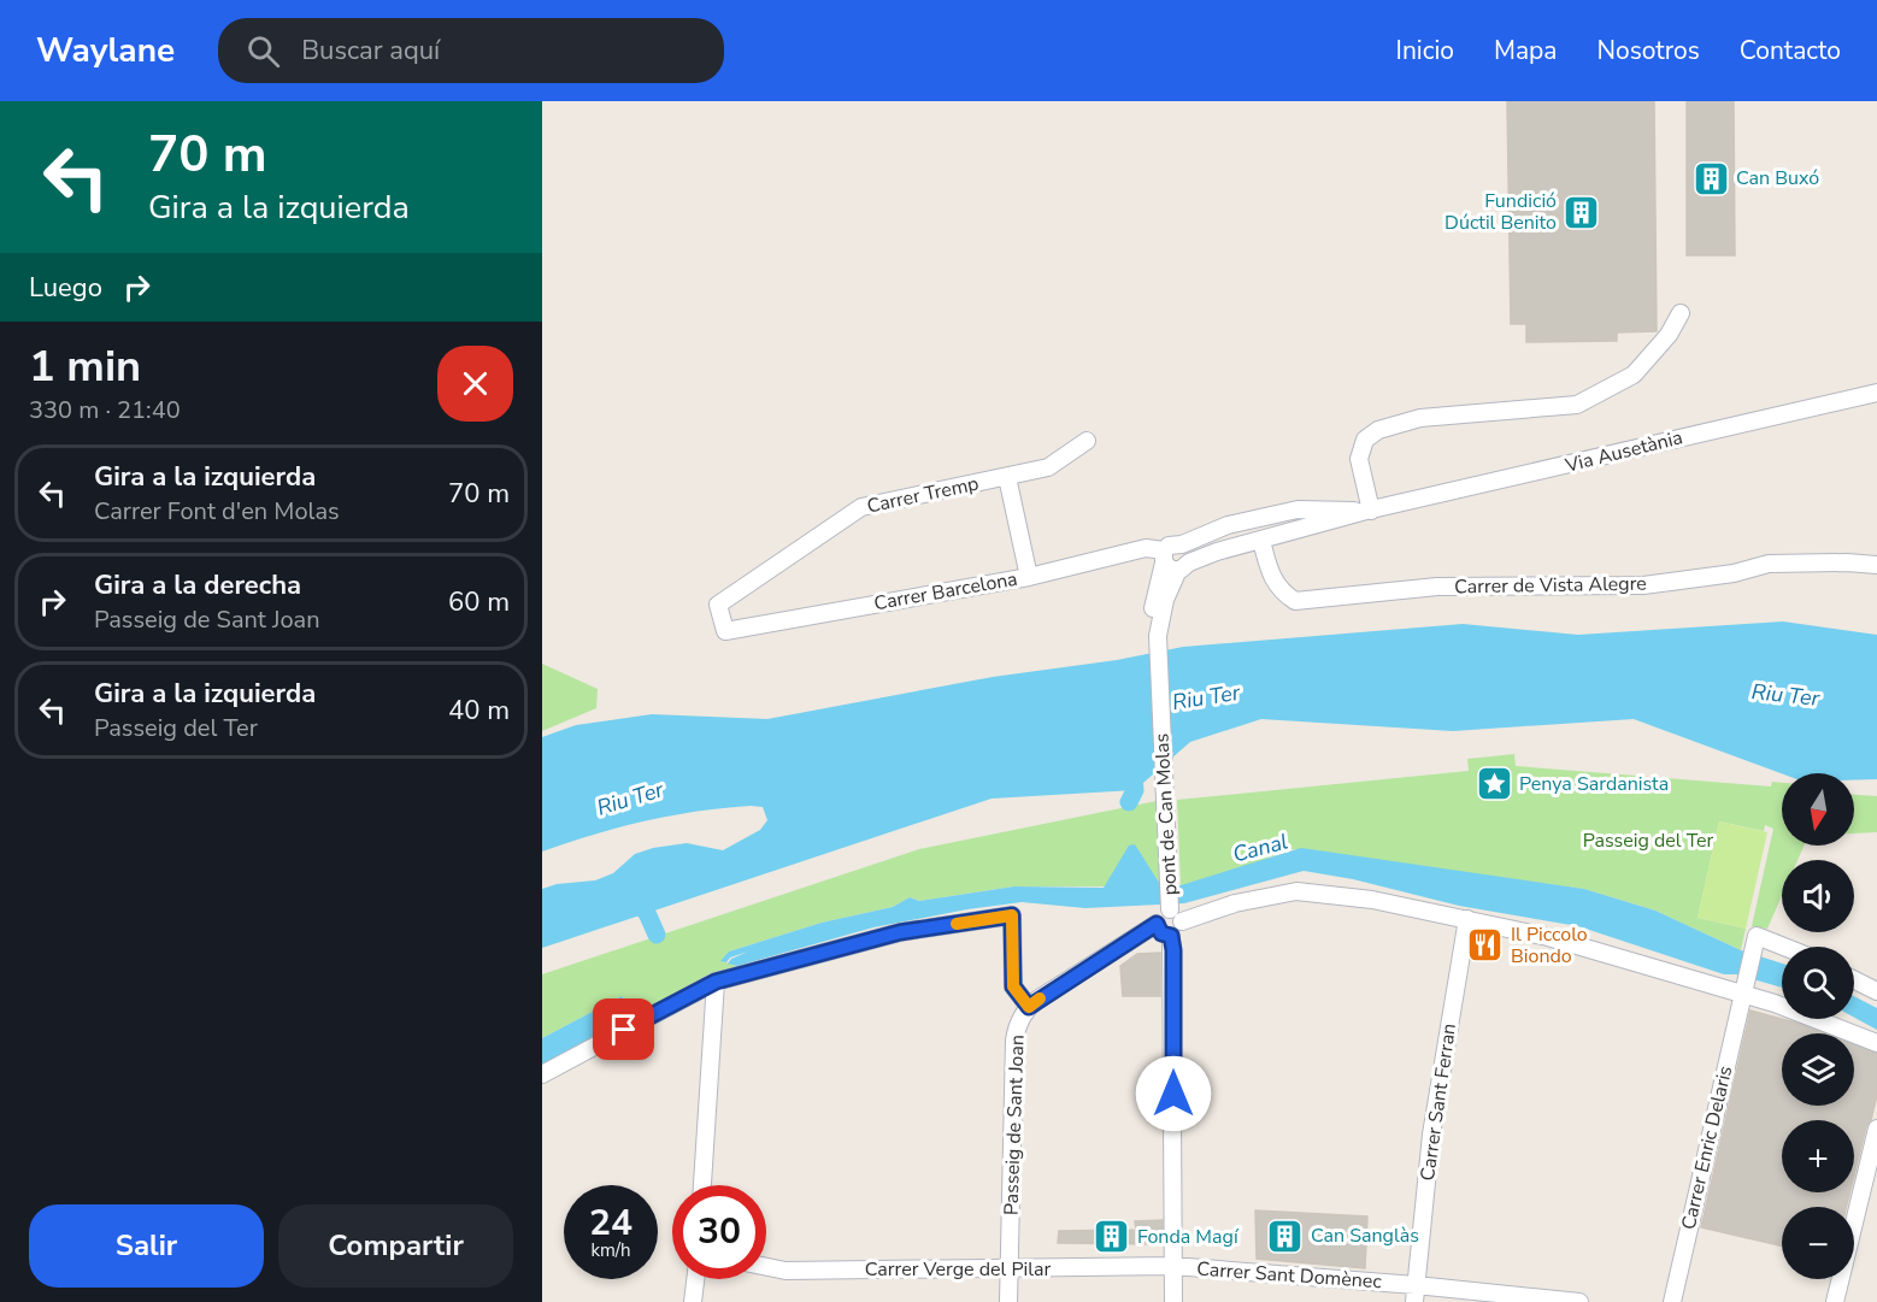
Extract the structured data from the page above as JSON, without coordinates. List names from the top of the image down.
{
  "streets": {
    "street": [
      "Via Ausetània",
      "Carrer Tremp",
      "Carrer de Vista Alegre",
      "Carrer Barcelona",
      "pont de Can Molas",
      "Carrer Sant Ferran",
      "Passeig de Sant Joan",
      "Carrer Enric Delaris",
      "Carrer Verge del Pilar",
      "Carrer Sant Domènec"
    ]
  },
  "crossings": [
    ["Via Ausetània", "Carrer de Vista Alegre"],
    ["Via Ausetània", "Carrer Barcelona"],
    ["Via Ausetània", "pont de Can Molas"],
    ["Carrer Tremp", "Carrer Barcelona"],
    ["Carrer Barcelona", "pont de Can Molas"],
    ["Carrer Sant Ferran", "Carrer Sant Domènec"],
    ["Passeig de Sant Joan", "Carrer Verge del Pilar"],
    ["Carrer Verge del Pilar", "Carrer Sant Domènec"]
  ],
  "water": ["Riu Ter", "Canal"],
  "parks": ["Passeig del Ter"],
  "places": {
    "building": [
      "Can Buxó",
      "Fundició Dúctil Benito",
      "Can Sanglàs",
      "Fonda Magí"
    ],
    "place": ["Penya Sardanista"],
    "restaurant": ["Il Piccolo Biondo"]
  },
  "north": "bottom",
  "page": {
    "header": "Waylane",
    "search": "Buscar aquí",
    "nav": [
      "Inicio",
      "Mapa",
      "Nosotros",
      "Contacto"
    ],
    "turn": ["70 m", "Gira a la izquierda"],
    "then": "Luego",
    "heading": ["1 min", "330 m · 21:40"],
    "list": [
      {
        "name": "Gira a la izquierda",
        "note": "Carrer Font d'en Molas",
        "value": "70 m"
      },
      {
        "name": "Gira a la derecha",
        "note": "Passeig de Sant Joan",
        "value": "60 m"
      },
      {
        "name": "Gira a la izquierda",
        "note": "Passeig del Ter",
        "value": "40 m"
      }
    ],
    "map_buttons": ["+", "−"],
    "speed": "24 km/h",
    "limit": "30",
    "buttons": ["Salir", "Compartir"]
  }
}
